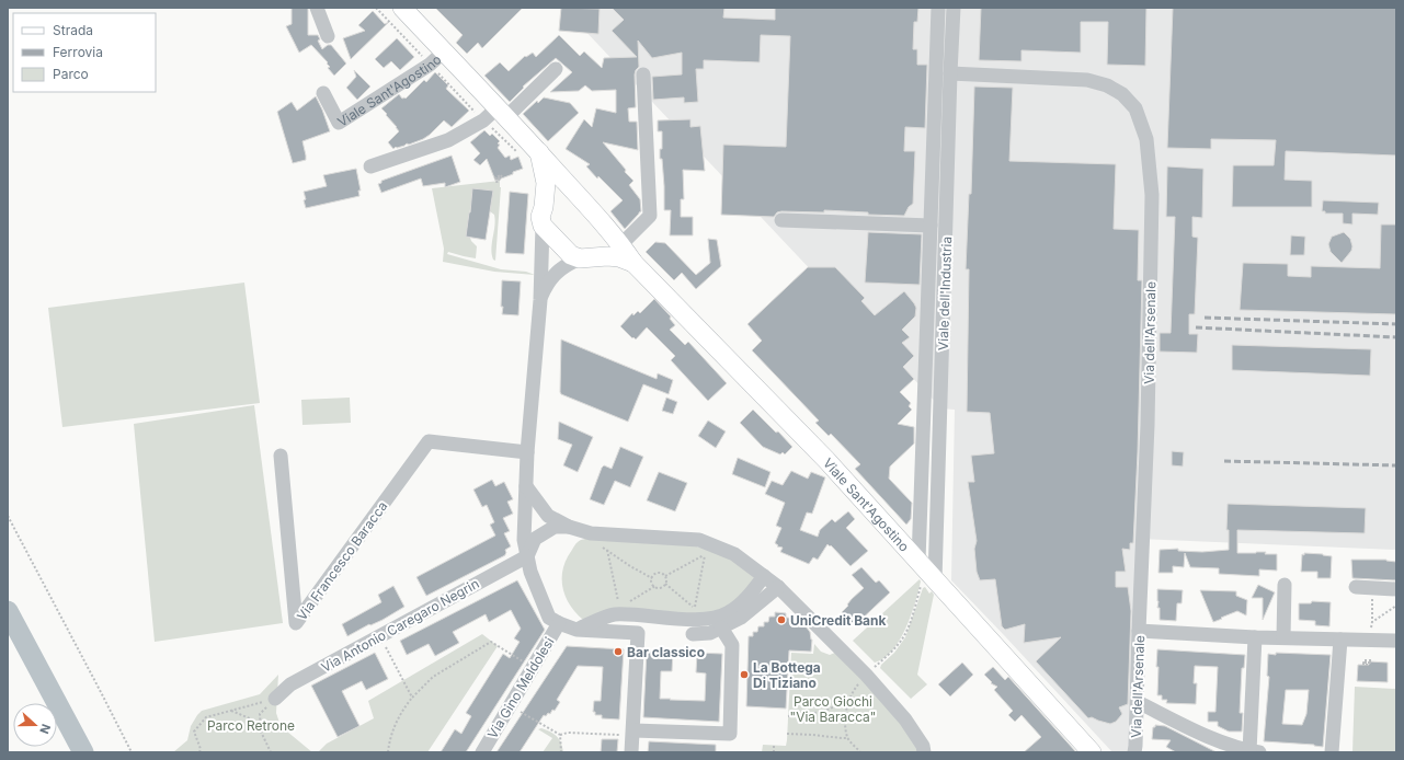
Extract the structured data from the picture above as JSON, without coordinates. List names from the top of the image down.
{
  "streets": {
    "main road": ["Viale Sant'Agostino"],
    "street": [
      "Viale dell'Industria",
      "Via dell'Arsenale",
      "Via Francesco Baracca",
      "Via Antonio Caregaro Negrin",
      "Via Gino Meldolesi"
    ]
  },
  "crossings": [
    ["Viale Sant'Agostino", "Viale dell'Industria"],
    ["Viale dell'Industria", "Via dell'Arsenale"]
  ],
  "parks": ["Parco Giochi \"Via Baracca\"", "Parco Retrone"],
  "places": ["UniCredit Bank", "Bar classico", "La Bottega Di Tiziano"],
  "legend": ["Strada", "Ferrovia", "Parco"],
  "north": "right"
}
